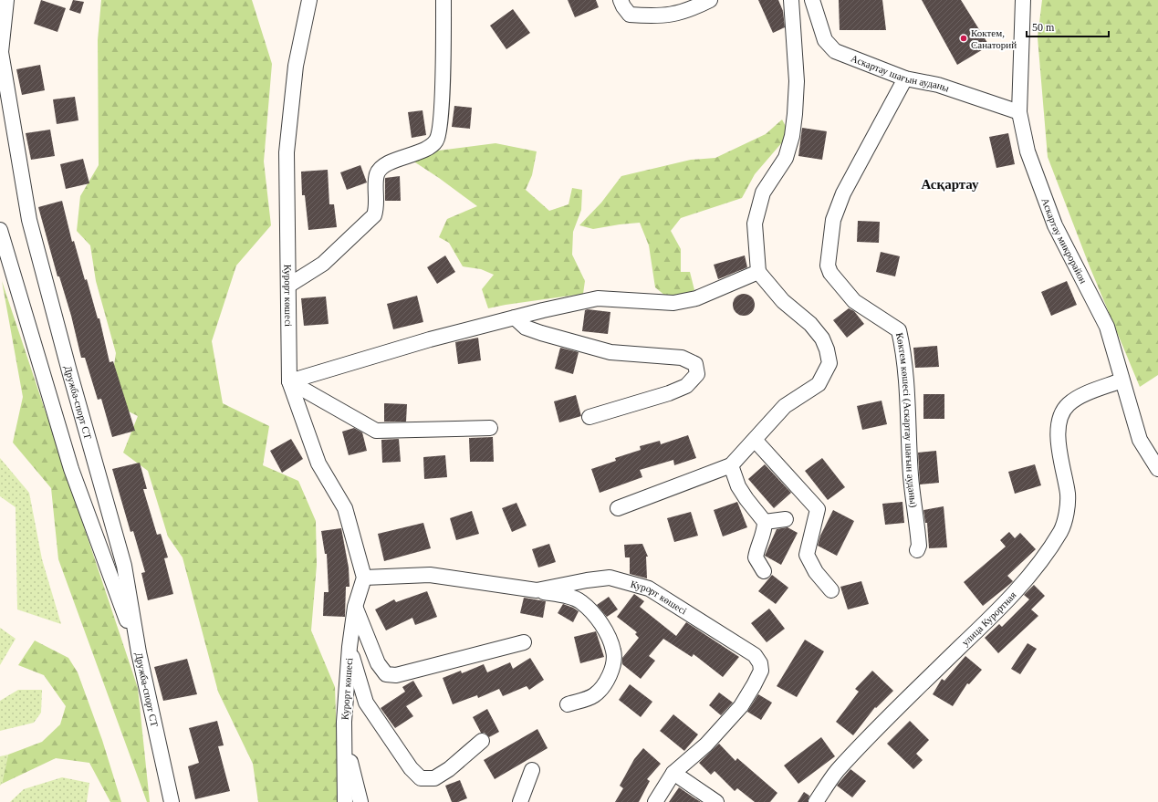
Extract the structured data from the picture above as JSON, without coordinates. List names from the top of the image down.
{
  "streets": {
    "street": [
      "Аскартау шағын ауданы",
      "Аскартау микрорайон",
      "Курорт көшесі",
      "Дружба-спорт СТ",
      "Көктем көшесі (Аскартау шағын ауданы)",
      "улица Курортная"
    ]
  },
  "crossings": [
    ["Аскартау шағын ауданы", "Аскартау микрорайон"],
    ["Аскартау шағын ауданы", "Көктем көшесі (Аскартау шағын ауданы)"],
    ["Аскартау микрорайон", "улица Курортная"]
  ],
  "districts": ["Асқартау"],
  "places": ["Коктем, Санаторий"],
  "scale_bar": "50 m"
}
